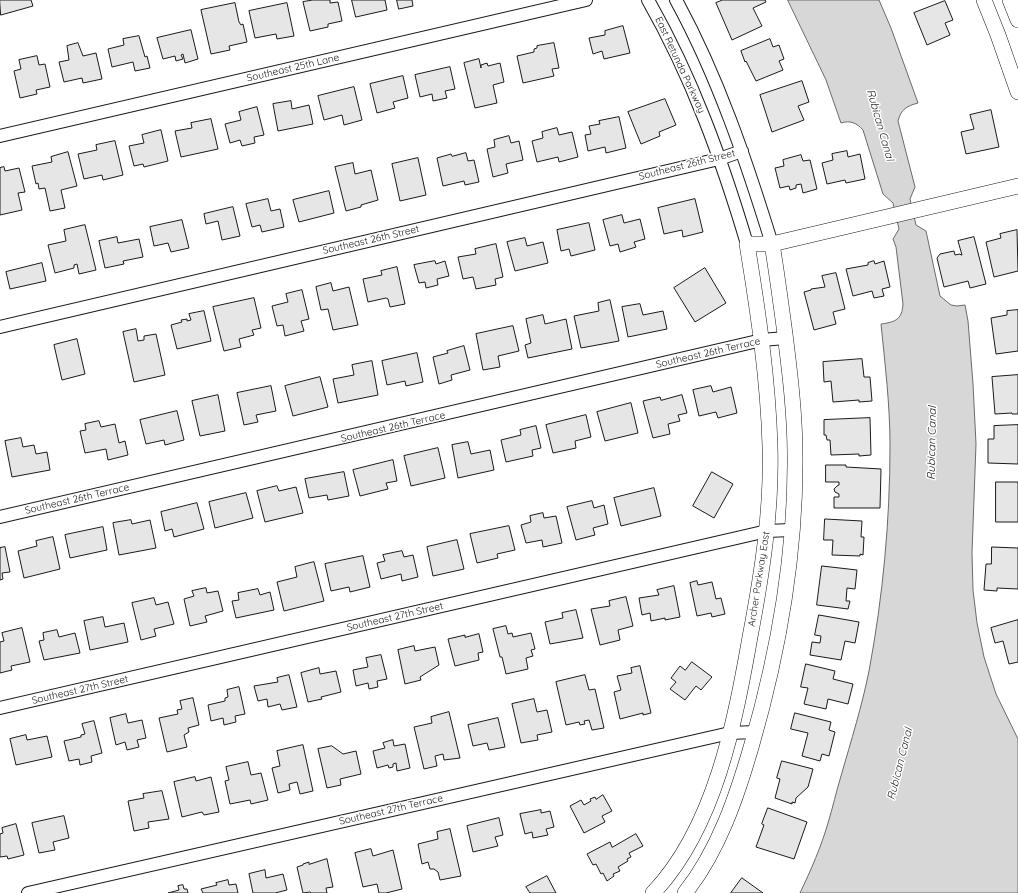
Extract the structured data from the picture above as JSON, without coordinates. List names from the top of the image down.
{
  "streets": {
    "street": [
      "East Retunda Parkway",
      "Southeast 25th Lane",
      "Southeast 26th Street",
      "Southeast 26th Terrace",
      "Archer Parkway East",
      "Southeast 27th Street",
      "Southeast 27th Terrace"
    ]
  },
  "crossings": [
    ["East Retunda Parkway", "Southeast 26th Street"],
    ["East Retunda Parkway", "Archer Parkway East"],
    ["Southeast 26th Terrace", "Archer Parkway East"],
    ["Archer Parkway East", "Southeast 27th Street"],
    ["Archer Parkway East", "Southeast 27th Terrace"]
  ],
  "water": ["Rubican Canal"]
}
